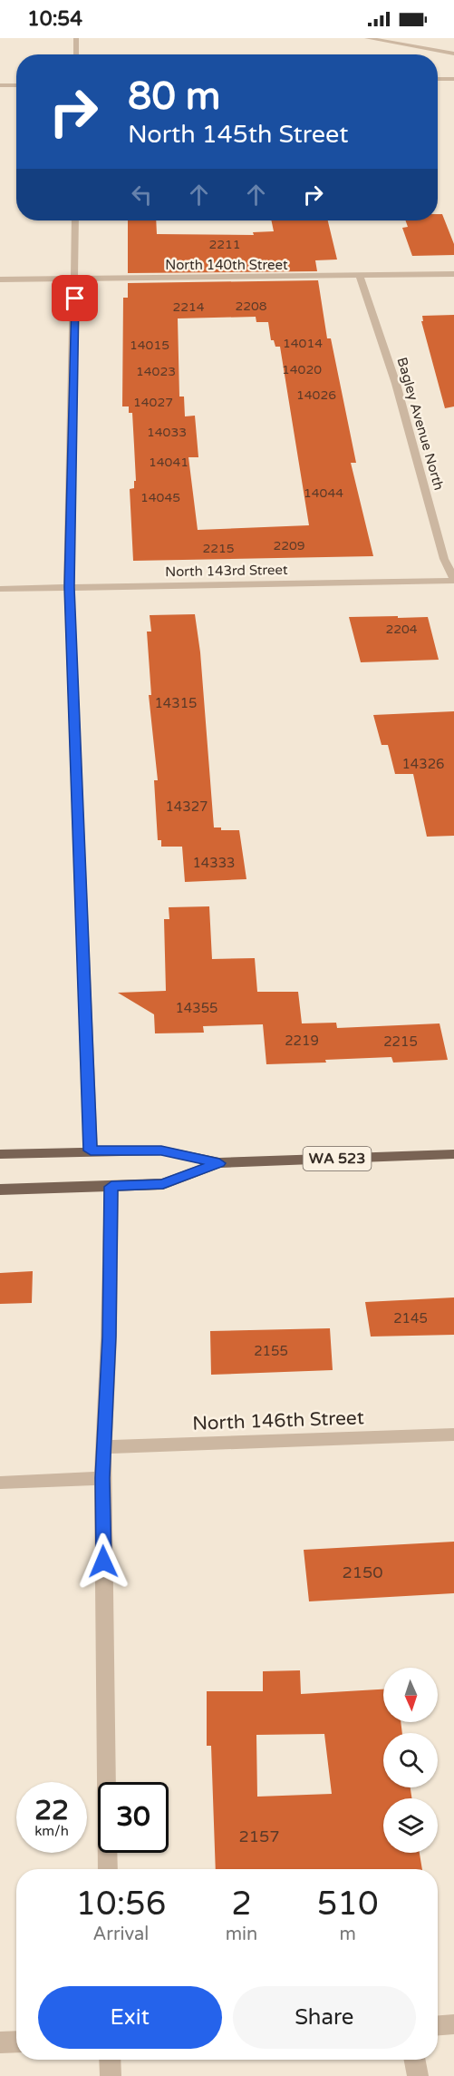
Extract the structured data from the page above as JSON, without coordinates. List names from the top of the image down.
{
  "streets": {
    "main road": ["WA 523"],
    "street": [
      "North 140th Street",
      "Bagley Avenue North",
      "North 143rd Street",
      "North 146th Street"
    ]
  },
  "crossings": [
    ["North 140th Street", "Bagley Avenue North"],
    ["Bagley Avenue North", "North 143rd Street"]
  ],
  "house_numbers": [
    "2211",
    "2208",
    "2214",
    "14014",
    "14015",
    "14020",
    "14023",
    "14026",
    "14027",
    "14033",
    "14041",
    "14044",
    "14045",
    "2209",
    "2215",
    "2204",
    "14315",
    "14326",
    "14327",
    "14333",
    "14355",
    "2219",
    "2215",
    "2145",
    "2155",
    "2150",
    "2157"
  ],
  "north": "bottom",
  "page": {
    "status": "10:54",
    "turn": ["80 m", "North 145th Street"],
    "speed": "22 km/h",
    "limit": "30",
    "eta": [
      "10:56",
      "Arrival",
      "2",
      "min",
      "510",
      "m"
    ],
    "buttons": ["Exit", "Share"]
  }
}
